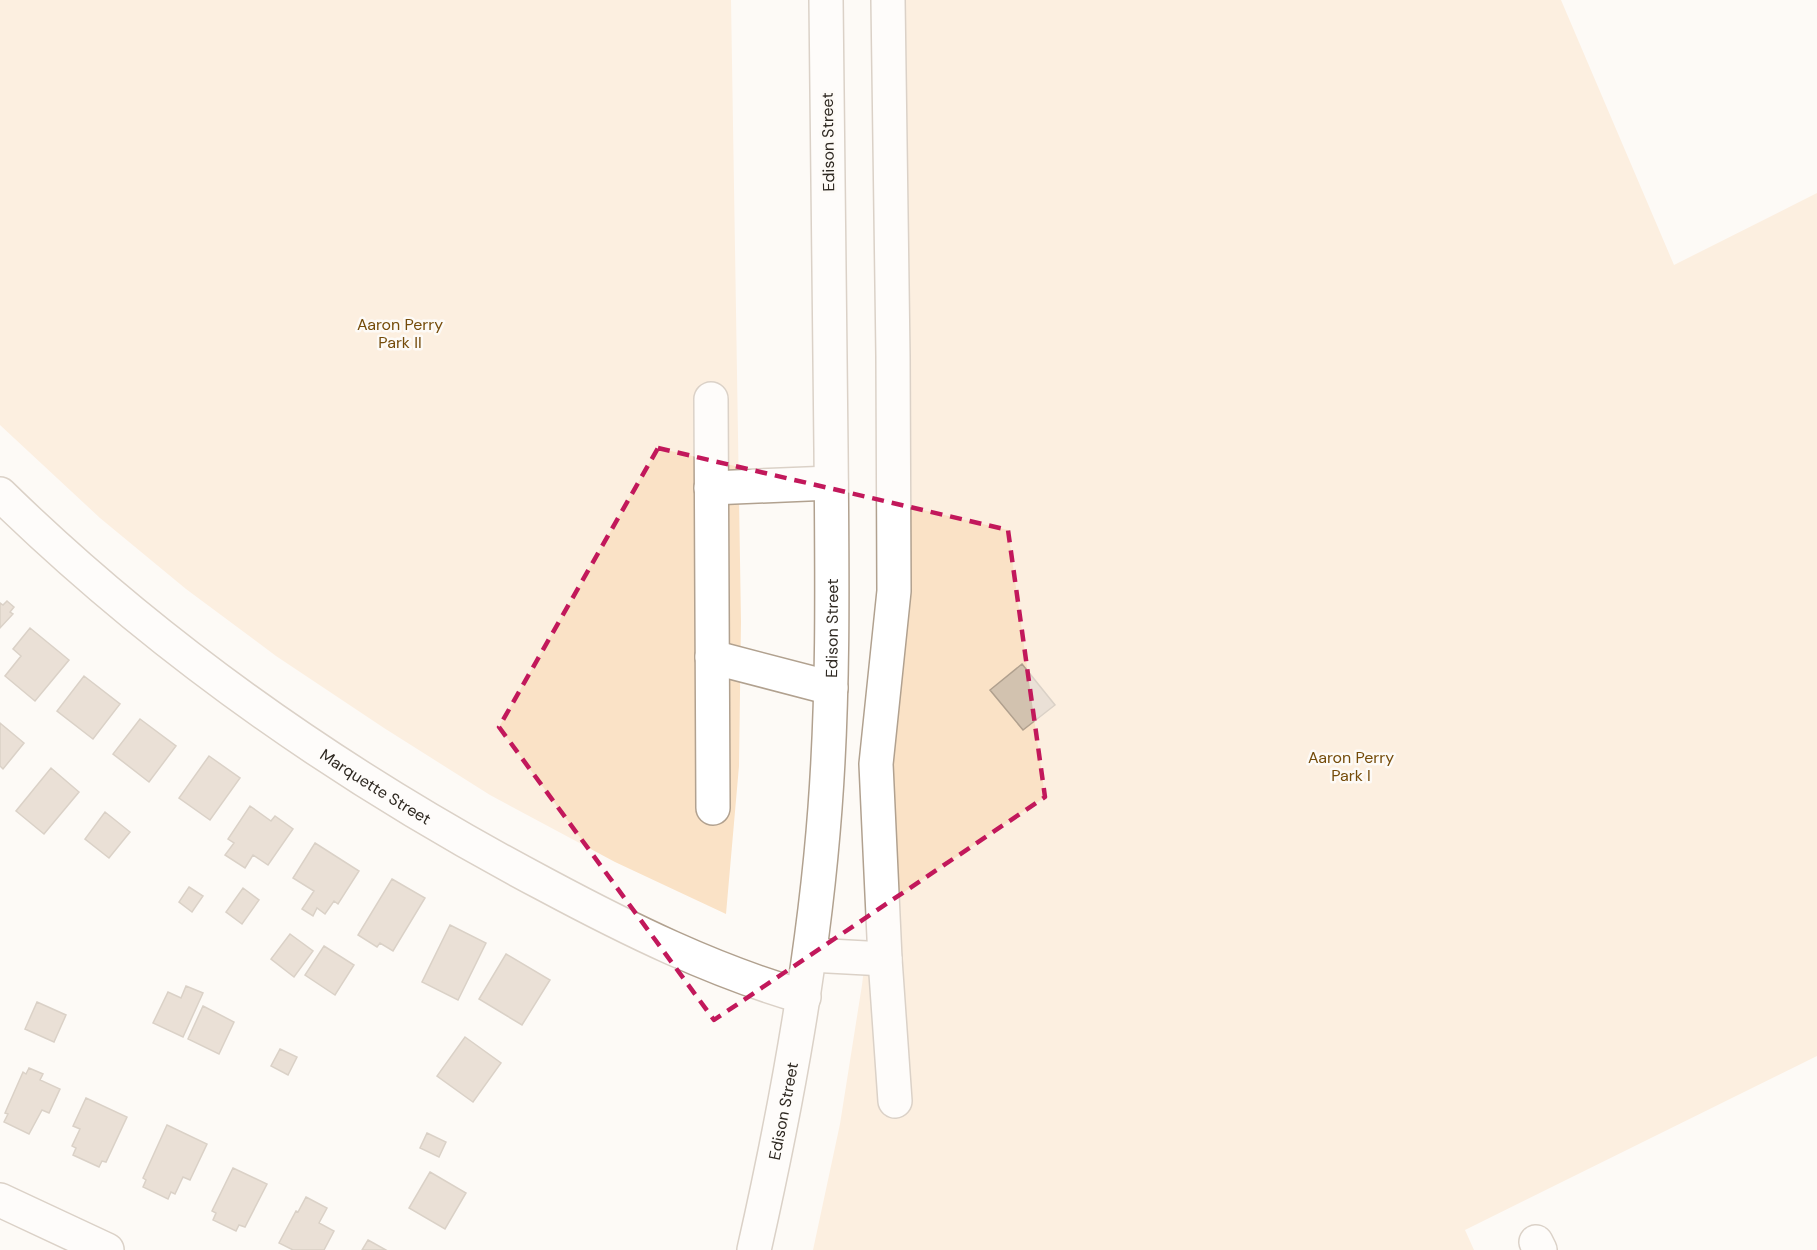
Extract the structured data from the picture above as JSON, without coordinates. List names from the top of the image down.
{
  "streets": {
    "street": ["Edison Street", "Marquette Street"]
  },
  "crossings": [
    ["Edison Street", "Marquette Street"]
  ],
  "parks": ["Aaron Perry Park II", "Aaron Perry Park I"]
}
